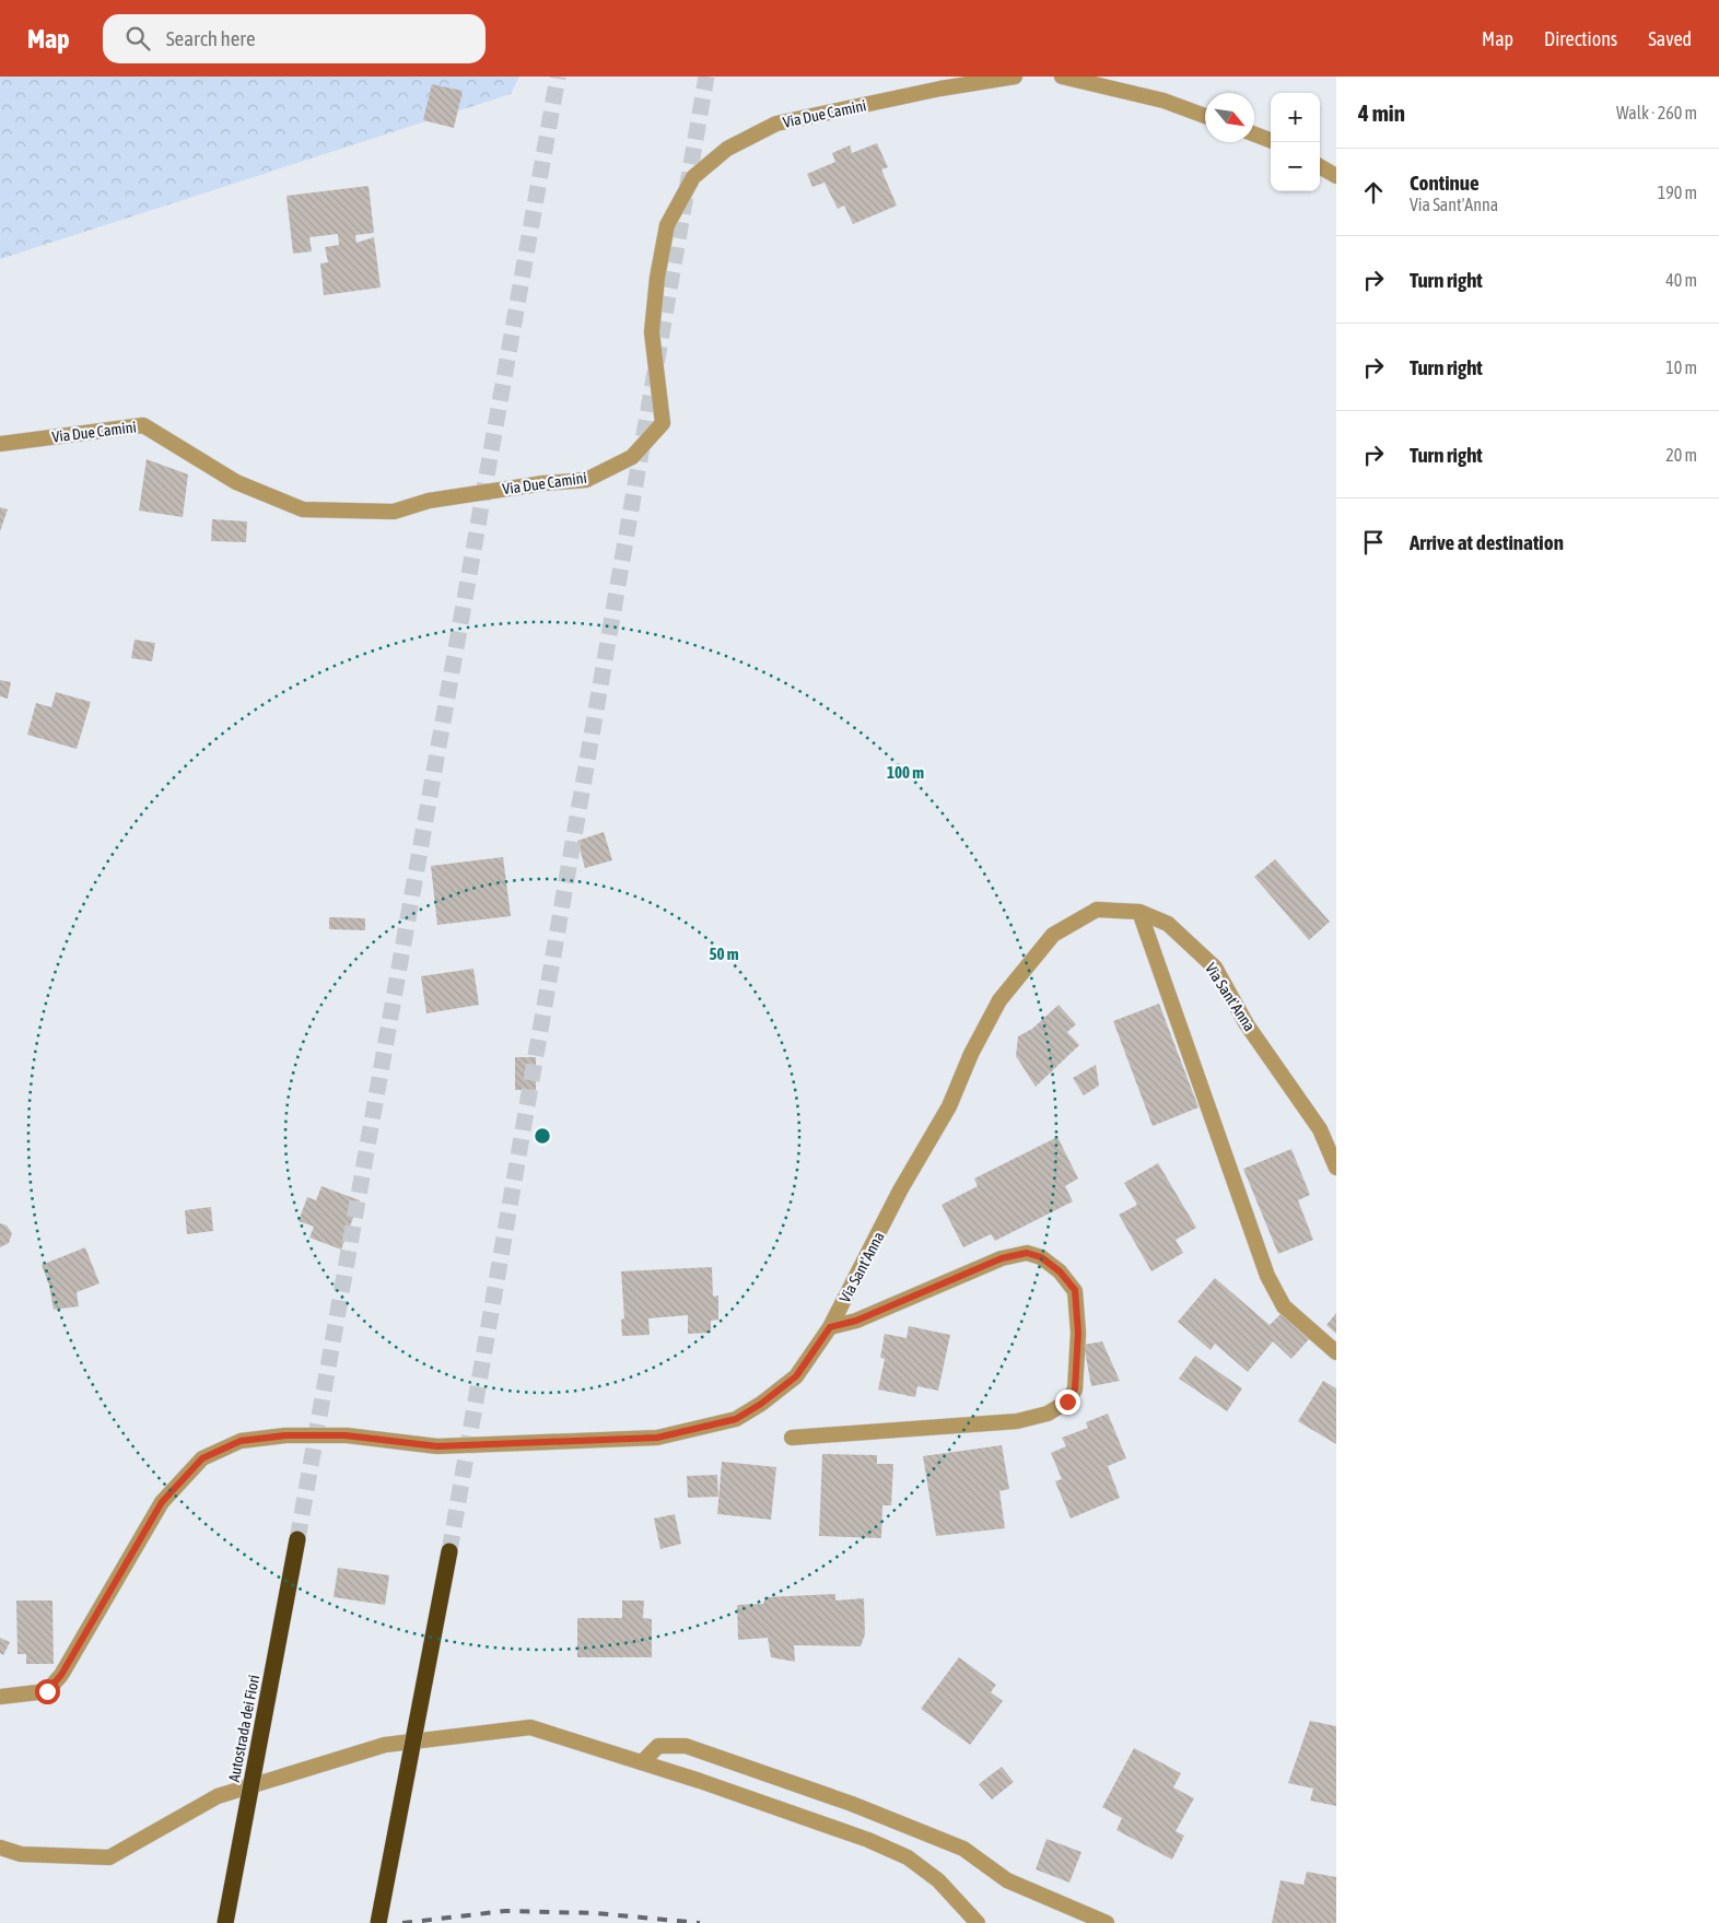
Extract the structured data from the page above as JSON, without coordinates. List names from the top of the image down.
{
  "streets": {
    "highway": ["Autostrada dei Fiori"],
    "street": ["Via Due Camini", "Via Sant'Anna"]
  },
  "north": "bottom right",
  "page": {
    "header": "Map",
    "search": "Search here",
    "nav": ["Map", "Directions", "Saved"],
    "heading": ["4 min", "Walk · 260 m"],
    "map_buttons": ["+", "−"],
    "list": [
      ["Continue", "Via Sant'Anna", "190 m"],
      ["Turn right", "40 m"],
      ["Turn right", "10 m"],
      ["Turn right", "20 m"],
      "Arrive at destination"
    ]
  },
  "rings": ["100 m", "50 m"]
}
